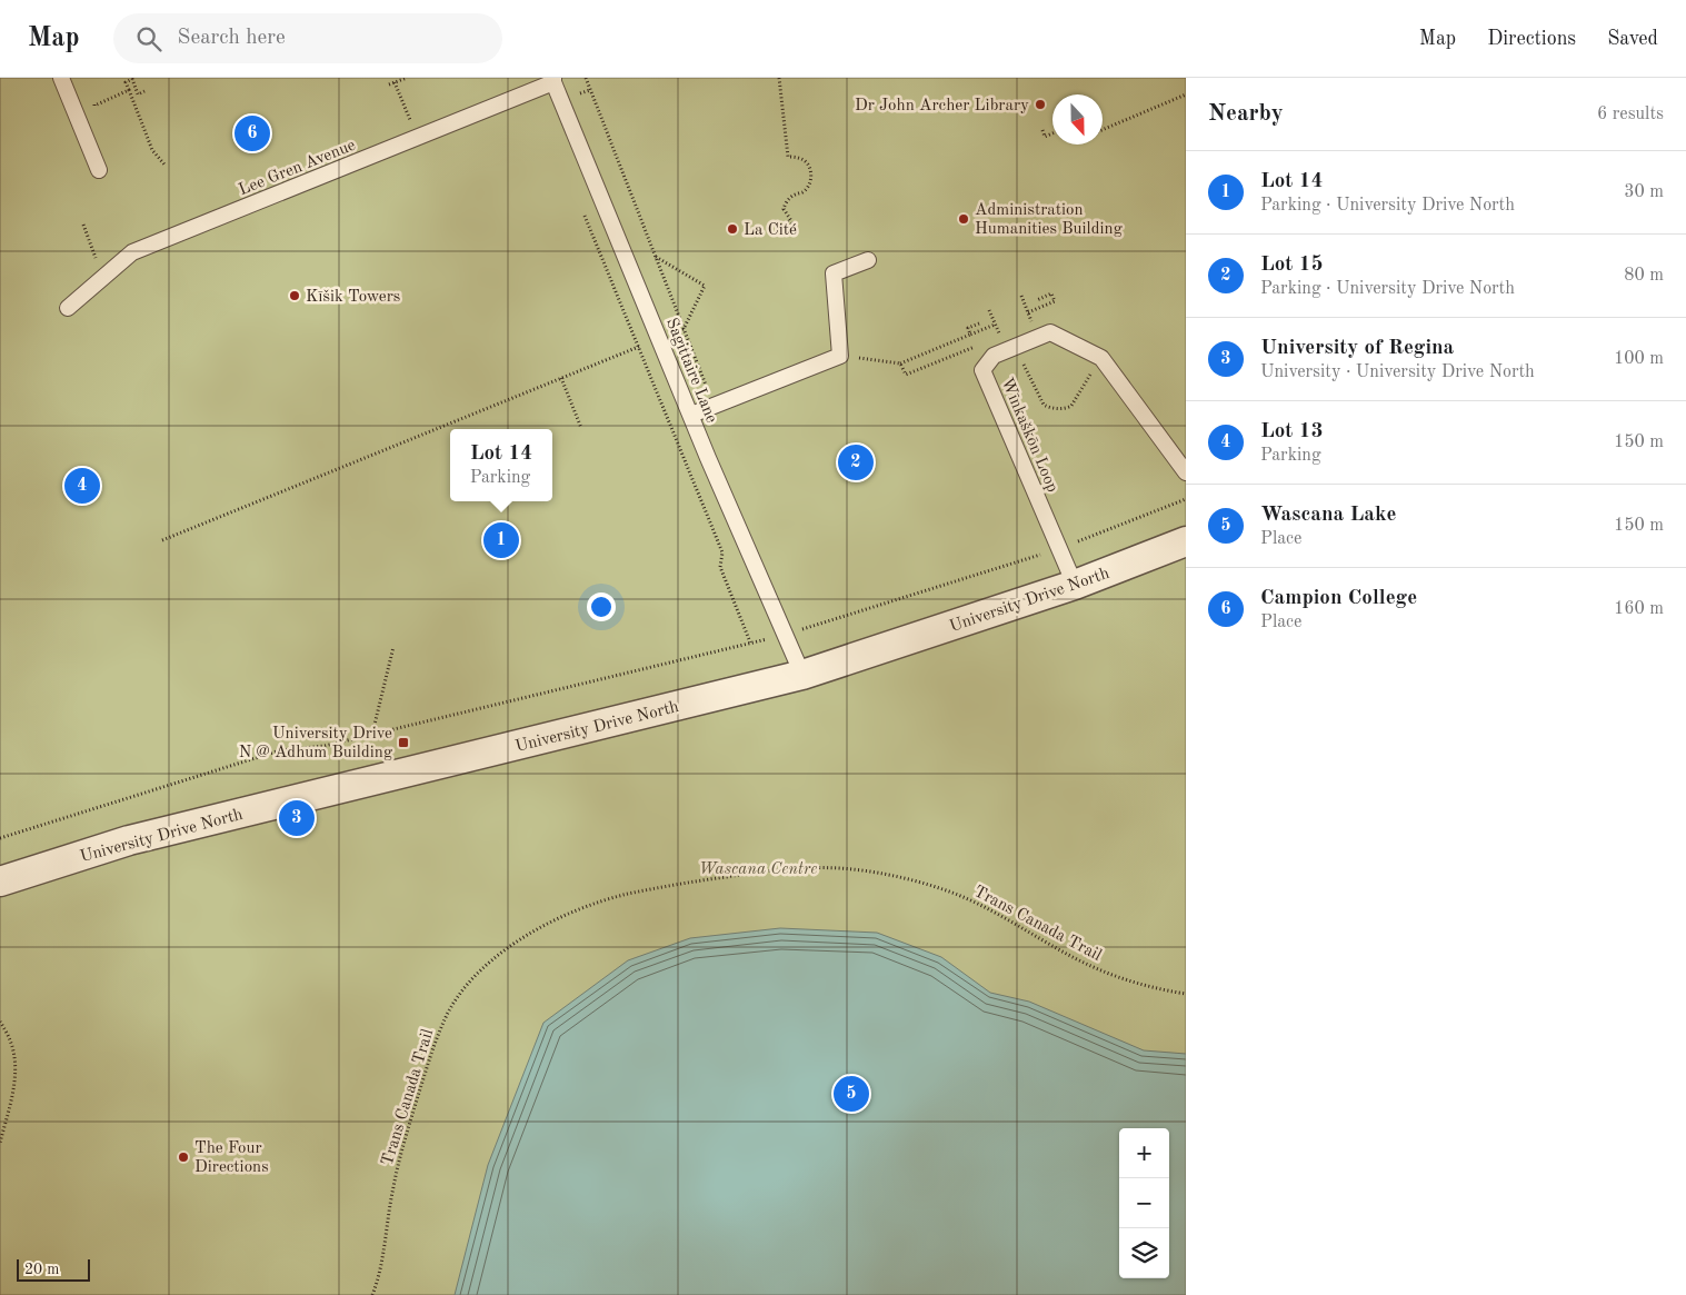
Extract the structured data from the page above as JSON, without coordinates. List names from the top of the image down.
{
  "streets": {
    "street": ["University Drive North"],
    "lane": ["Lee Gren Avenue", "Sagittaire Lane", "Wīnkaškōn Loop"],
    "path": ["Trans Canada Trail"]
  },
  "crossings": [
    ["Lee Gren Avenue", "Sagittaire Lane"],
    ["Sagittaire Lane", "University Drive North"],
    ["Wīnkaškōn Loop", "University Drive North"]
  ],
  "parks": ["Wascana Centre"],
  "places": {
    "other": [
      "Dr John Archer Library",
      "Administration Humanities Building",
      "La Cité",
      "Kīšik Towers",
      "The Four Directions"
    ],
    "transit": ["University Drive N @ Adhum Building"]
  },
  "scale_bar": "20 m",
  "north": "bottom",
  "page": {
    "header": "Map",
    "search": "Search here",
    "nav": ["Map", "Directions", "Saved"],
    "heading": ["Nearby", "6 results"],
    "pins": [
      "6",
      "2",
      "4",
      "1",
      "3",
      "5"
    ],
    "list": [
      {
        "mark": "1",
        "name": "Lot 14",
        "note": "Parking · University Drive North",
        "value": "30 m"
      },
      {
        "mark": "2",
        "name": "Lot 15",
        "note": "Parking · University Drive North",
        "value": "80 m"
      },
      {
        "mark": "3",
        "name": "University of Regina",
        "note": "University · University Drive North",
        "value": "100 m"
      },
      {
        "mark": "4",
        "name": "Lot 13",
        "note": "Parking",
        "value": "150 m"
      },
      {
        "mark": "5",
        "name": "Wascana Lake",
        "note": "Place",
        "value": "150 m"
      },
      {
        "mark": "6",
        "name": "Campion College",
        "note": "Place",
        "value": "160 m"
      }
    ],
    "popup": ["Lot 14", "Parking"],
    "map_buttons": ["+", "−"],
    "scale": "20 m"
  }
}
